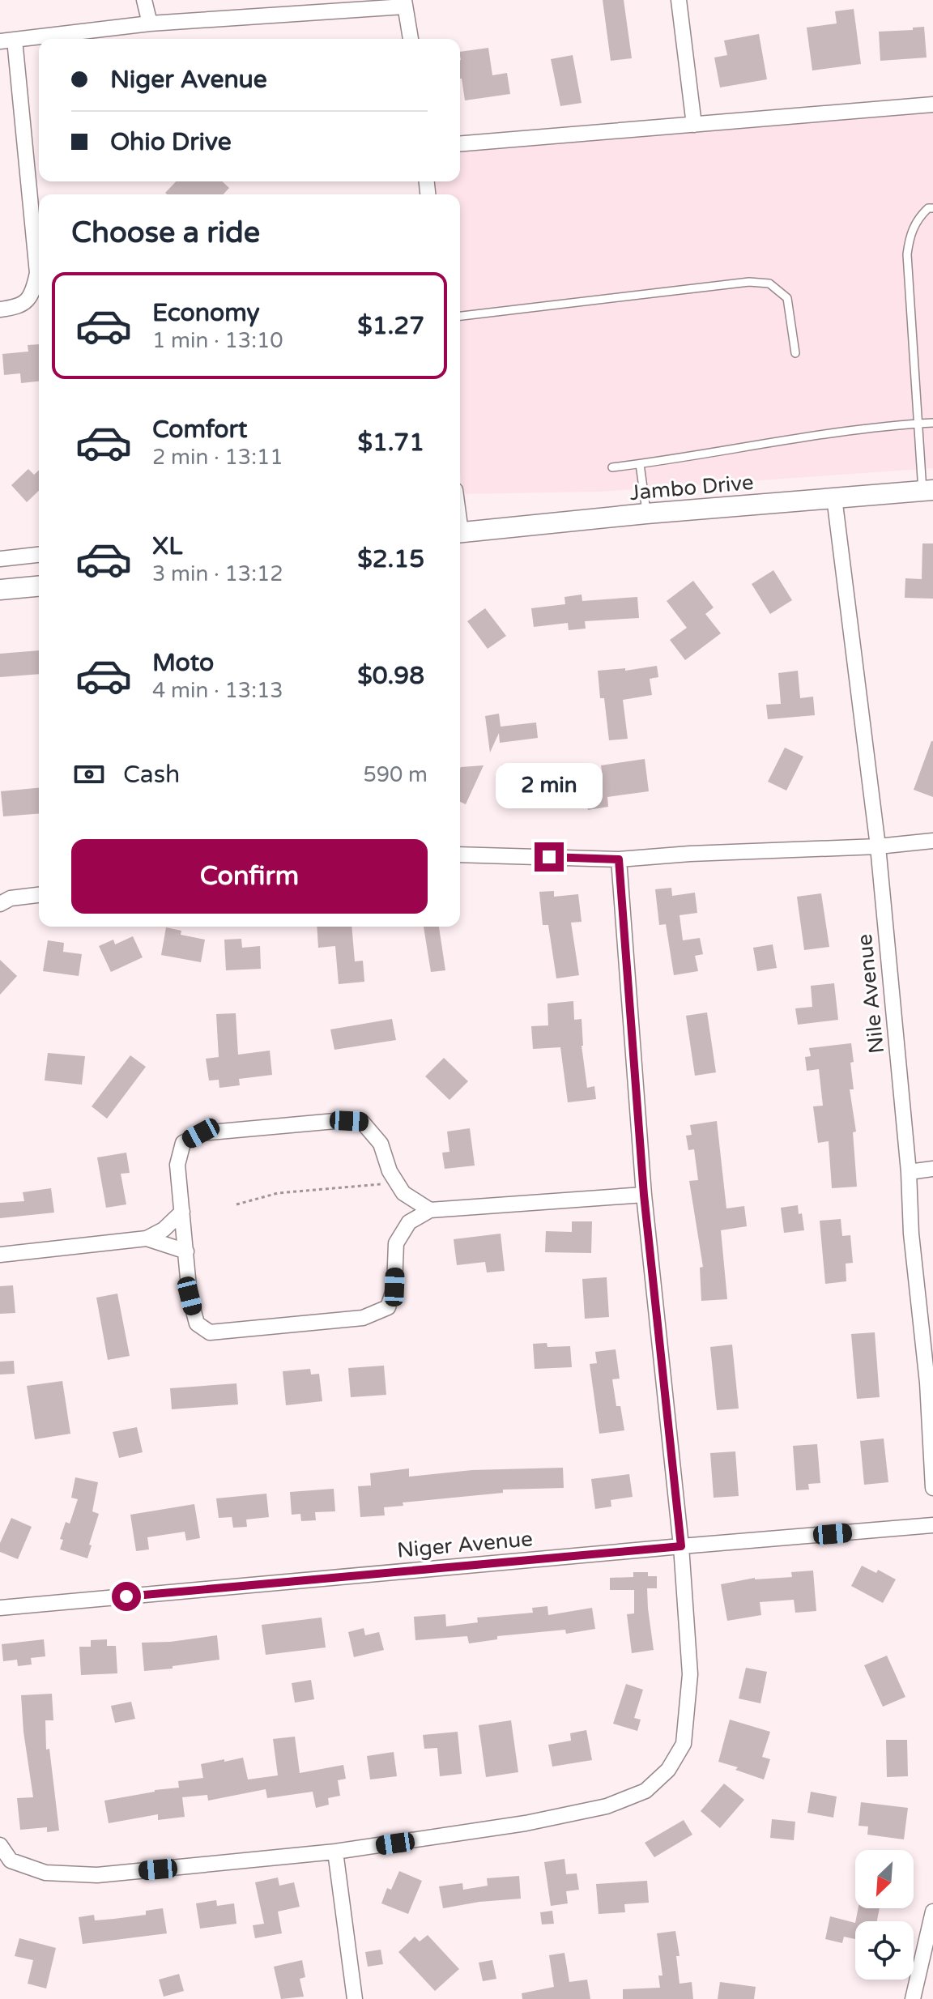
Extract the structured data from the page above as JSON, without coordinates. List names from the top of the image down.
{
  "streets": {
    "main road": ["Jambo Drive"],
    "street": ["Nile Avenue", "Niger Avenue"]
  },
  "crossings": [
    ["Jambo Drive", "Nile Avenue"]
  ],
  "north": "bottom left",
  "page": {
    "banner": ["Niger Avenue", "Ohio Drive"],
    "heading": "Choose a ride",
    "list": [
      {
        "name": "Economy",
        "note": "1 min · 13:10",
        "value": "$1.27"
      },
      {
        "name": "Comfort",
        "note": "2 min · 13:11",
        "value": "$1.71"
      },
      {
        "name": "XL",
        "note": "3 min · 13:12",
        "value": "$2.15"
      },
      {
        "name": "Moto",
        "note": "4 min · 13:13",
        "value": "$0.98"
      }
    ],
    "pay": ["Cash", "590 m"],
    "bubble": "2 min",
    "buttons": "Confirm"
  }
}
